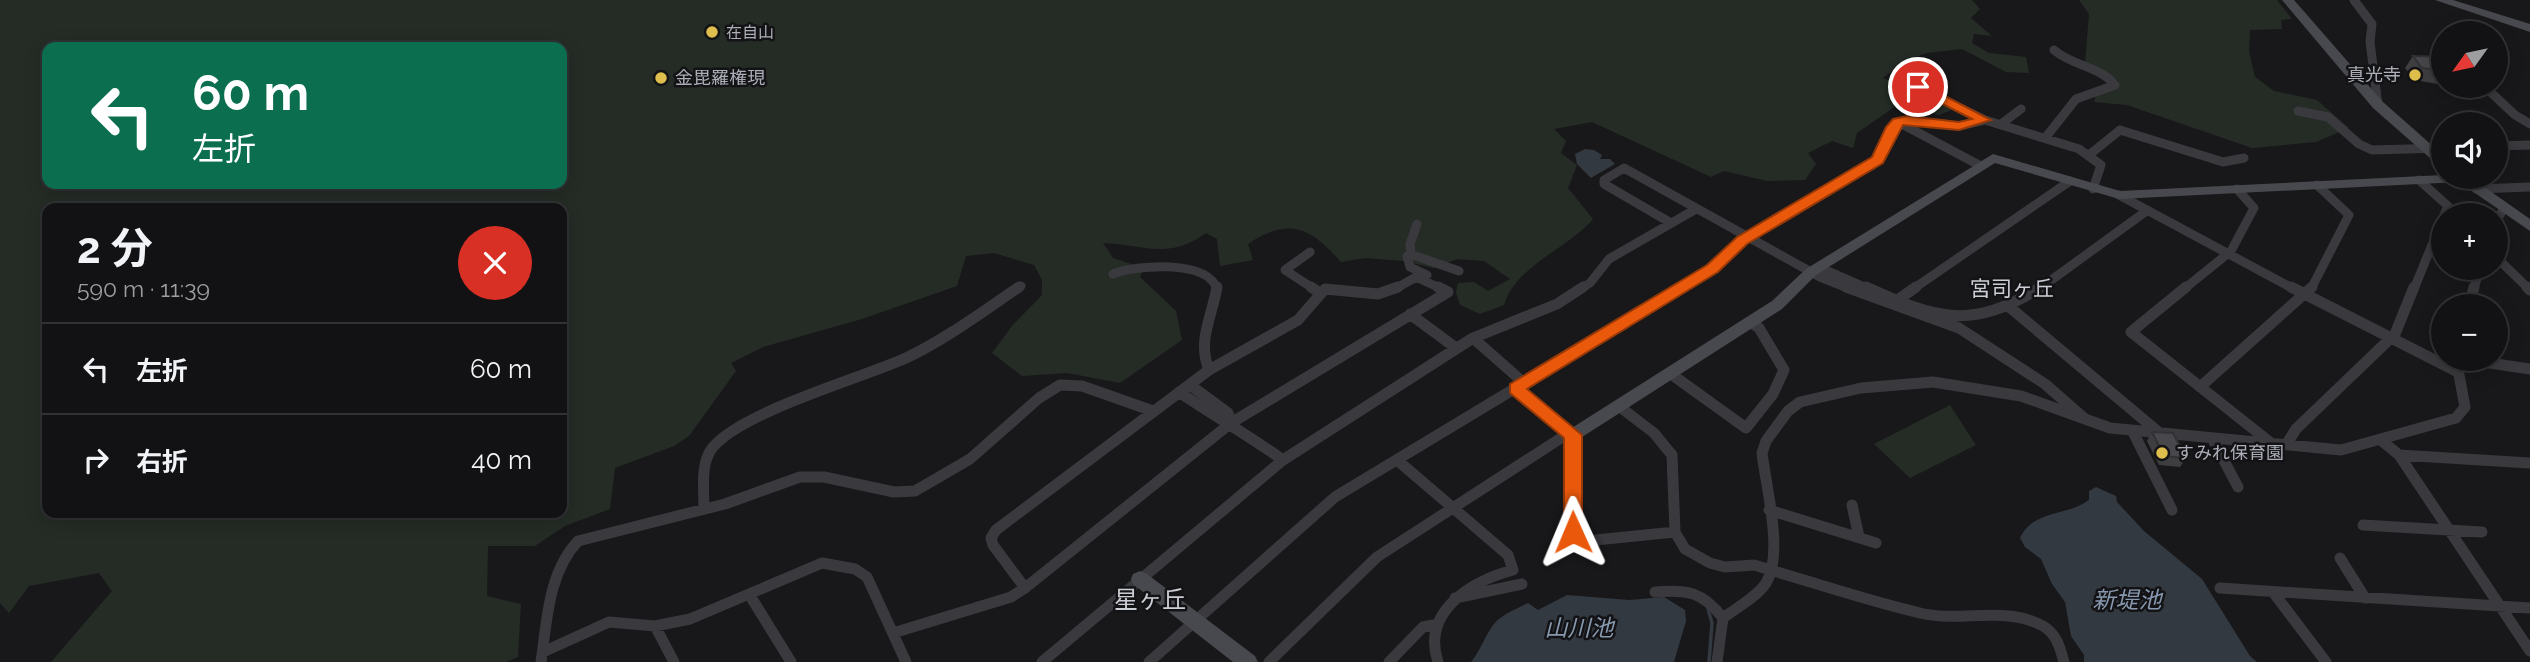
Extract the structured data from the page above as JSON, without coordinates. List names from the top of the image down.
{
  "districts": ["宮司ヶ丘", "星ヶ丘"],
  "water": ["新堤池", "山川池"],
  "places": [
    "在自山",
    "真光寺",
    "金毘羅権現",
    "すみれ保育園"
  ],
  "north": "bottom left",
  "page": {
    "map_buttons": ["+", "−"],
    "turn": ["60 m", "左折"],
    "heading": ["2 分", "590 m · 11:39"],
    "list": [
      {
        "name": "左折",
        "value": "60 m"
      },
      {
        "name": "右折",
        "value": "40 m"
      }
    ]
  }
}
